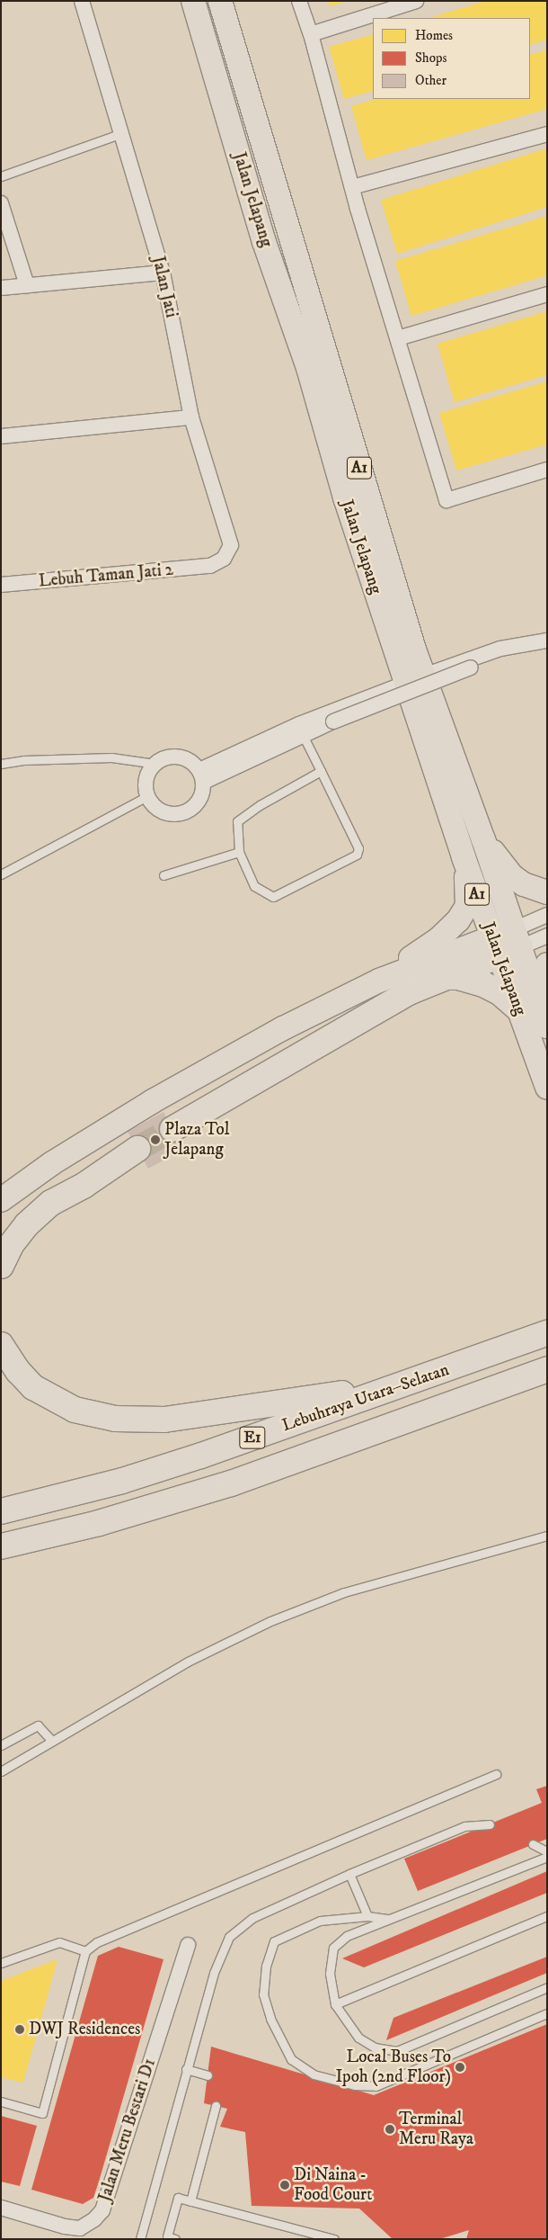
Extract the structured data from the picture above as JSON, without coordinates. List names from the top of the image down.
{
  "streets": {
    "highway": ["Lebuhraya Utara–Selatan", "E1"],
    "main road": ["Jalan Jelapang", "A1"],
    "street": ["Jalan Jati", "Lebuh Taman Jati 2", "Jalan Meru Bestari D1"]
  },
  "crossings": [
    ["Jalan Jati", "Lebuh Taman Jati 2"]
  ],
  "places": [
    "Plaza Tol Jelapang",
    "DWJ Residences",
    "Local Buses To Ipoh (2nd Floor)",
    "Terminal Meru Raya",
    "Di Naina - Food Court"
  ],
  "legend": ["Homes", "Shops", "Other"]
}
